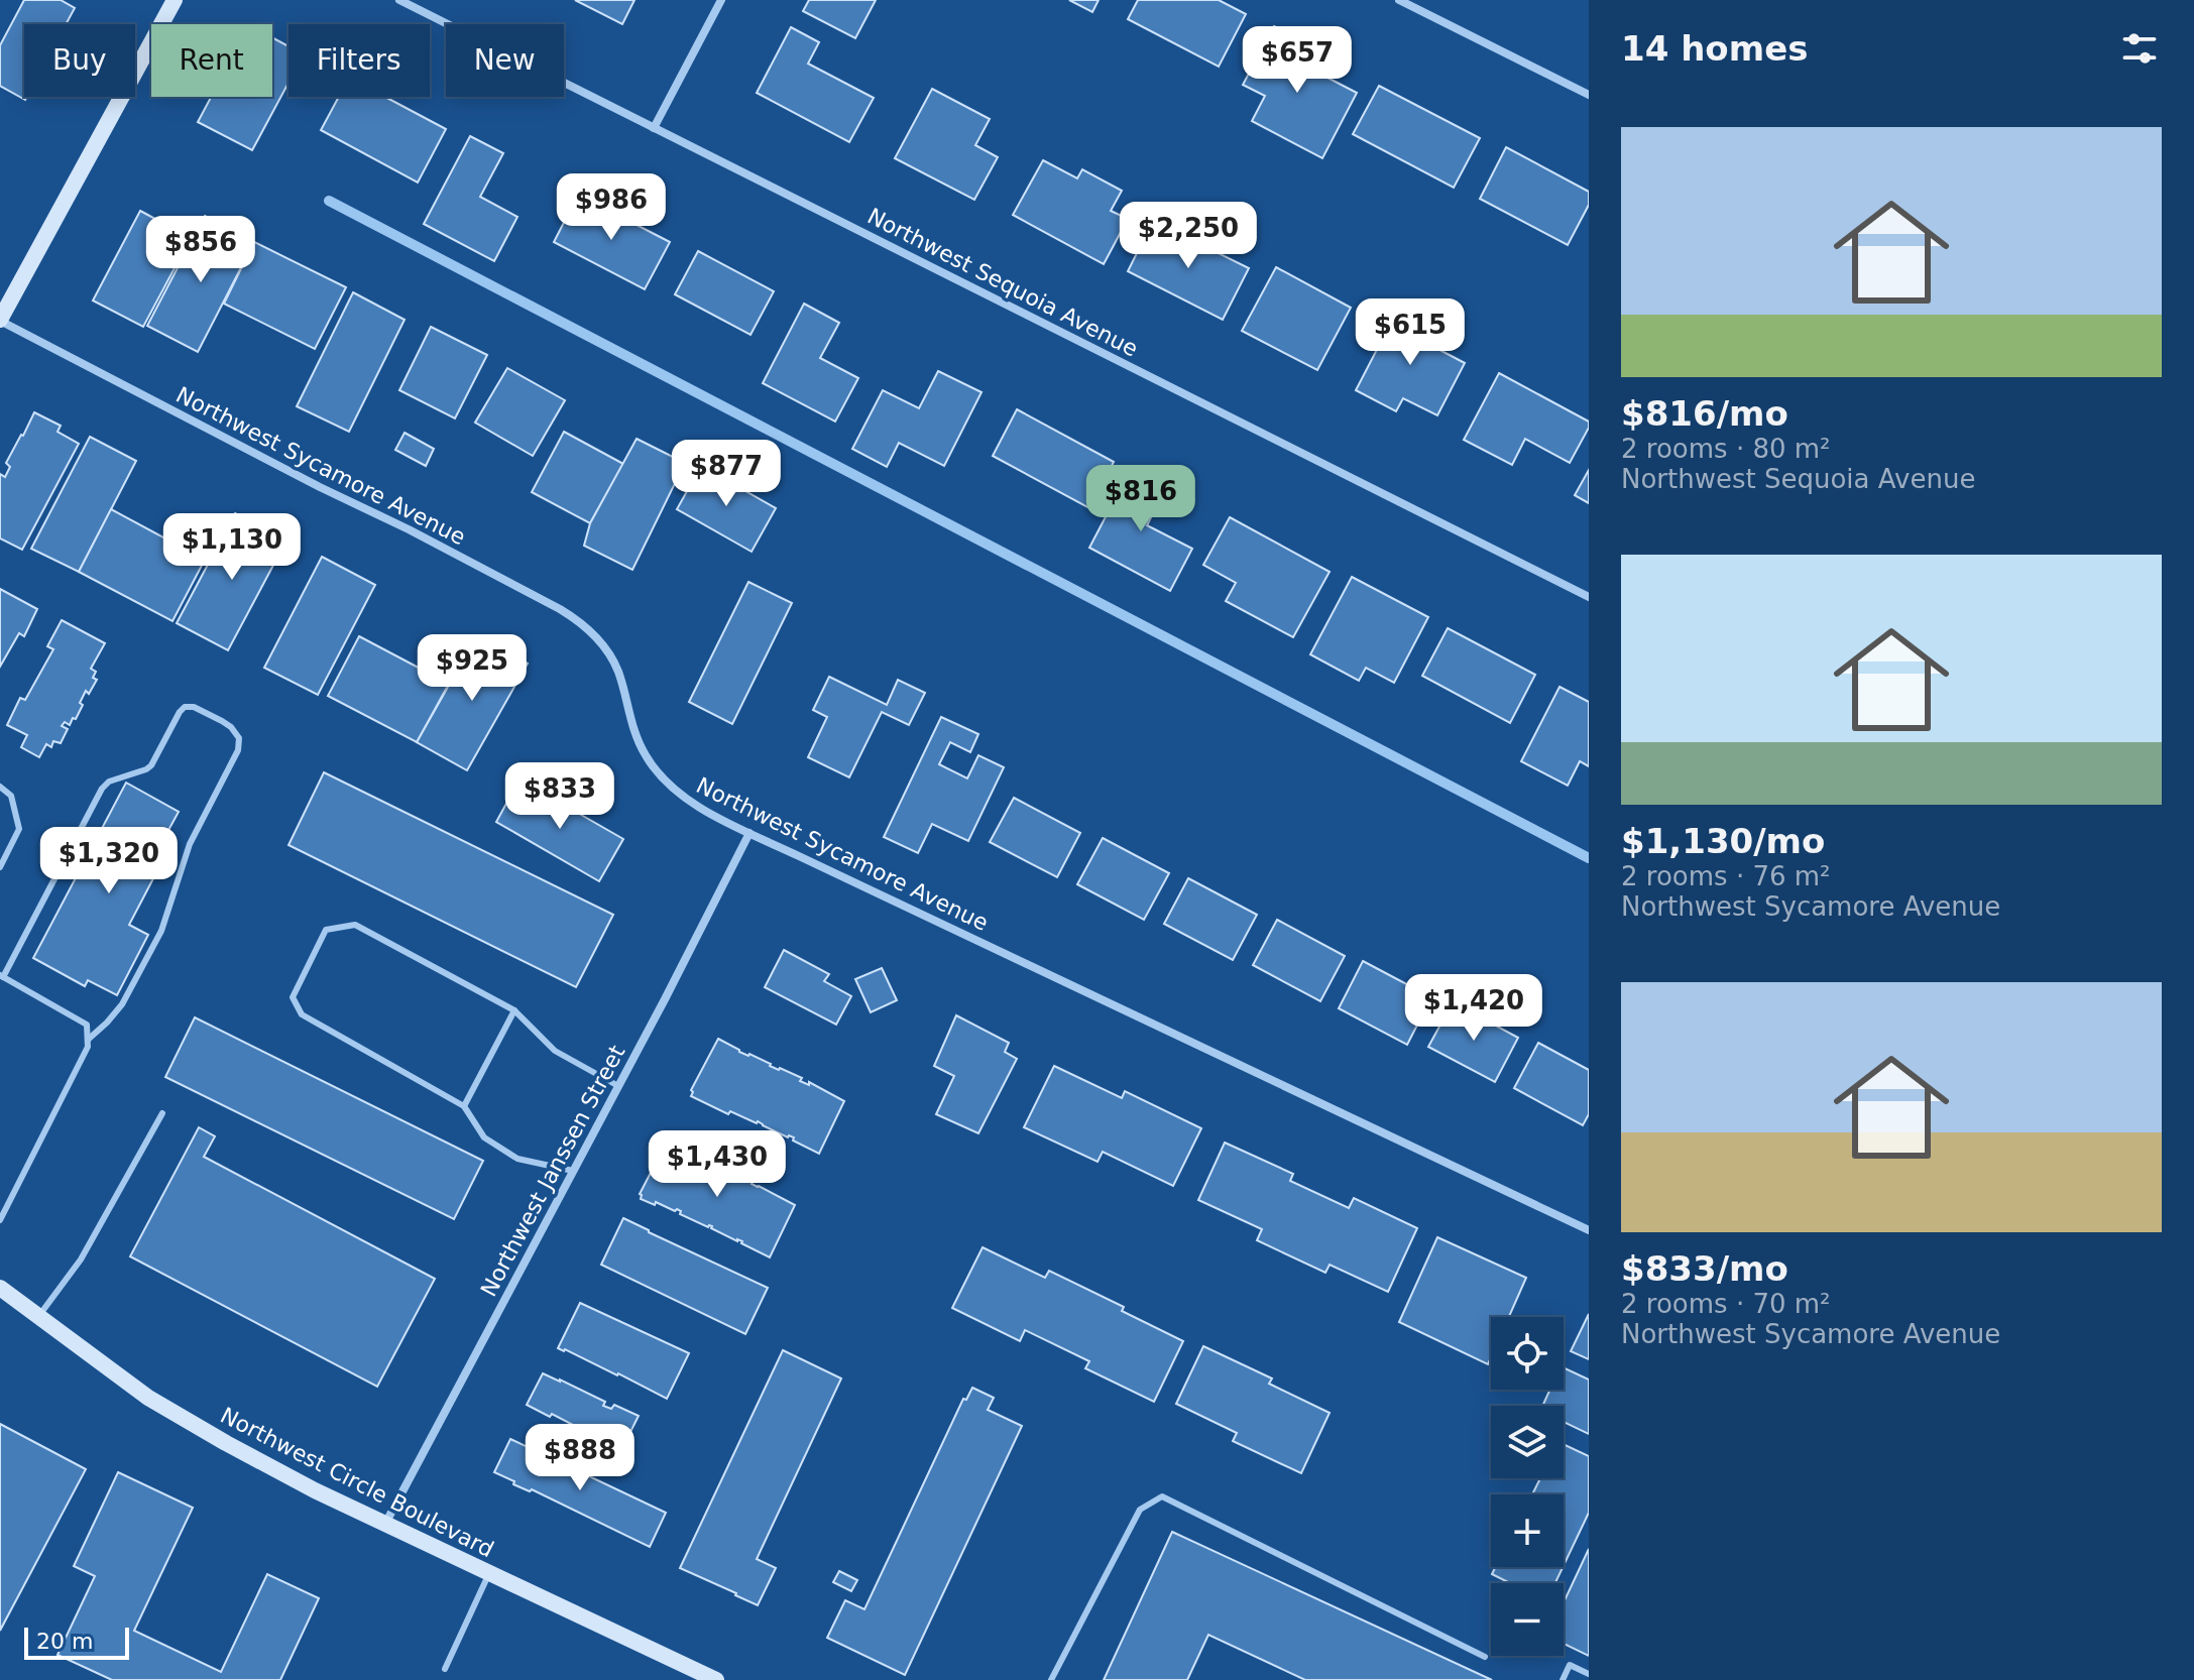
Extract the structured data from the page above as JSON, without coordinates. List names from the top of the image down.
{
  "streets": {
    "main road": ["Northwest Circle Boulevard"],
    "street": ["Northwest Sequoia Avenue", "Northwest Sycamore Avenue", "Northwest Janssen Street"]
  },
  "crossings": [
    ["Northwest Sycamore Avenue", "Northwest Janssen Street"],
    ["Northwest Janssen Street", "Northwest Circle Boulevard"]
  ],
  "scale_bar": "20 m",
  "page": {
    "heading": "14 homes",
    "chip": [
      "Buy",
      "Rent",
      "Filters",
      "New"
    ],
    "price": [
      "$657",
      "$986",
      "$2,250",
      "$856",
      "$615",
      "$877",
      "$816",
      "$1,130",
      "$925",
      "$833",
      "$1,320",
      "$1,420",
      "$1,430",
      "$888"
    ],
    "list": [
      {
        "name": "$816/mo",
        "note": "2 rooms · 80 m² · Northwest Sequoia Avenue"
      },
      {
        "name": "$1,130/mo",
        "note": "2 rooms · 76 m² · Northwest Sycamore Avenue"
      },
      {
        "name": "$833/mo",
        "note": "2 rooms · 70 m² · Northwest Sycamore Avenue"
      }
    ],
    "map_buttons": ["+", "−"],
    "scale": "20 m"
  }
}
